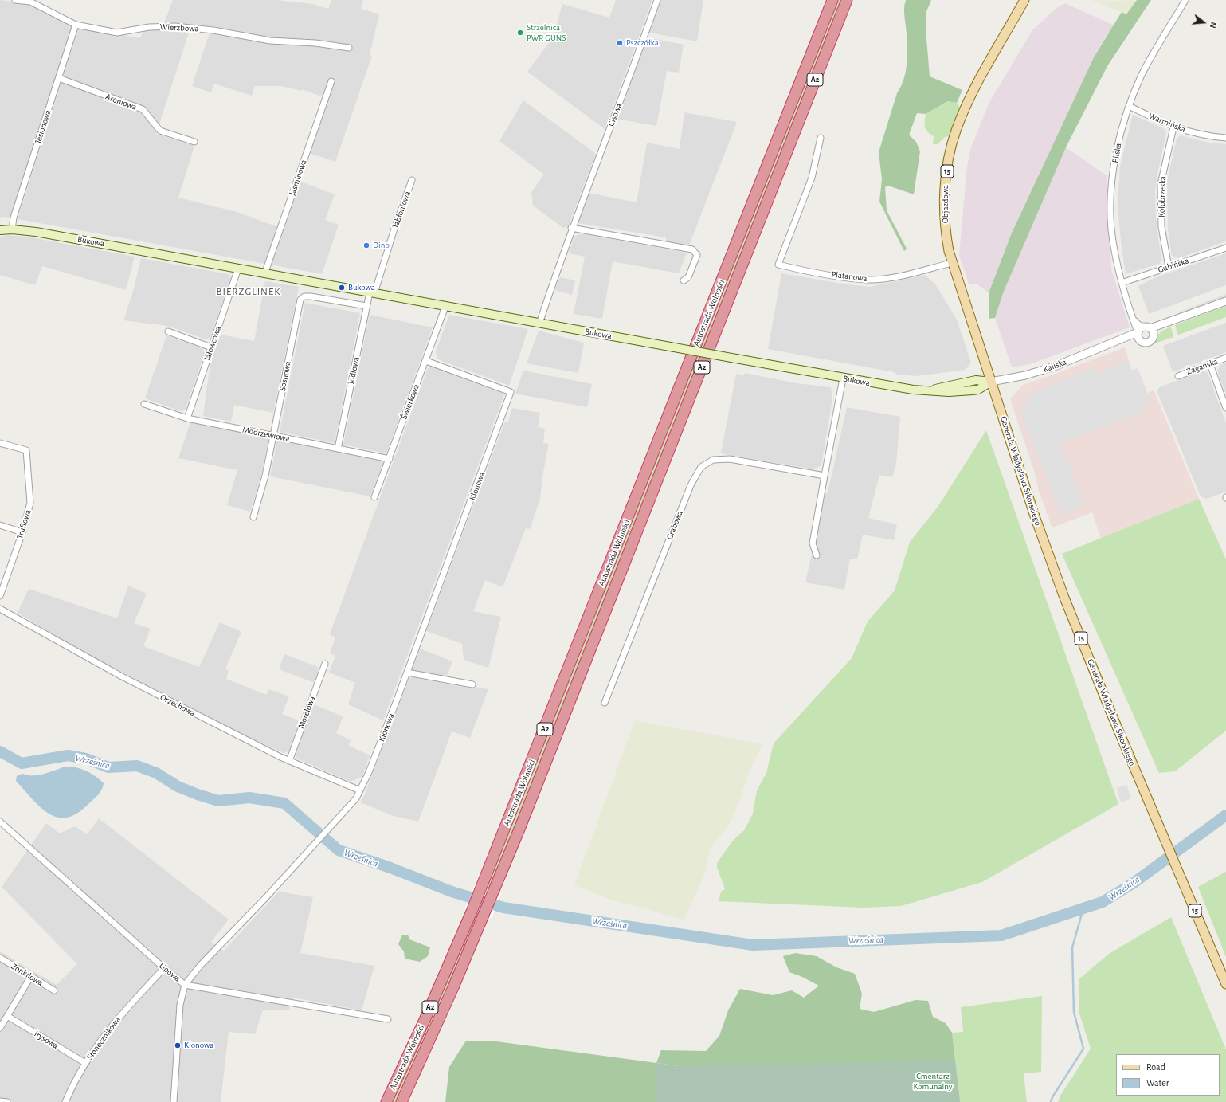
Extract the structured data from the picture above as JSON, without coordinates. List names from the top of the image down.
{
  "streets": {
    "highway": ["A2", "Autostrada Wolności"],
    "main road": [
      "15",
      "Objazdowa",
      "Bukowa",
      "Generała Władysława Sikorskiego"
    ],
    "street": [
      "Wierzbowa",
      "Aroniowa",
      "Cisowa",
      "Warmińska",
      "Jesionowa",
      "Pilska",
      "Jaśminowa",
      "Kołobrzeska",
      "Jabłoniowa",
      "Gubińska",
      "Platanowa",
      "Jałowcowa",
      "Kaliska",
      "Żagańska",
      "Jodłowa",
      "Sosnowa",
      "Świerkowa",
      "Modrzewiowa",
      "Klonowa",
      "Truflowa",
      "Grabowa",
      "Orzechowa",
      "Morelowa",
      "Lipowa",
      "Żonkilowa",
      "Słonecznikowa",
      "Irysowa"
    ]
  },
  "crossings": [
    ["Wierzbowa", "Jesionowa"],
    ["Aroniowa", "Jesionowa"],
    ["Cisowa", "Bukowa"],
    ["Warmińska", "Pilska"],
    ["Warmińska", "Kołobrzeska"],
    ["Jesionowa", "Bukowa"],
    ["Pilska", "Gubińska"],
    ["Pilska", "Kaliska"],
    ["Jaśminowa", "Bukowa"],
    ["Kołobrzeska", "Gubińska"],
    ["Objazdowa", "Bukowa"],
    ["Objazdowa", "Platanowa"],
    ["Objazdowa", "Kaliska"],
    ["Objazdowa", "Generała Władysława Sikorskiego"],
    ["Jabłoniowa", "Bukowa"],
    ["Jabłoniowa", "Jodłowa"],
    ["Bukowa", "Jałowcowa"],
    ["Bukowa", "Kaliska"],
    ["Bukowa", "Jodłowa"],
    ["Bukowa", "Świerkowa"],
    ["Bukowa", "Generała Władysława Sikorskiego"],
    ["Jałowcowa", "Modrzewiowa"],
    ["Kaliska", "Generała Władysława Sikorskiego"],
    ["Jodłowa", "Sosnowa"],
    ["Jodłowa", "Modrzewiowa"],
    ["Sosnowa", "Modrzewiowa"],
    ["Świerkowa", "Modrzewiowa"],
    ["Świerkowa", "Klonowa"],
    ["Klonowa", "Orzechowa"],
    ["Klonowa", "Lipowa"],
    ["Orzechowa", "Morelowa"],
    ["Lipowa", "Słonecznikowa"],
    ["Słonecznikowa", "Irysowa"]
  ],
  "districts": ["BIERZGLINEK"],
  "water": ["Wrześnica"],
  "parks": ["Cmentarz Komunalny"],
  "places": [
    "Strzelnica PWR GUNS",
    "Pszczółka",
    "Dino",
    "Bukowa",
    "Klonowa"
  ],
  "legend": ["Road", "Water"],
  "north": "right"
}
